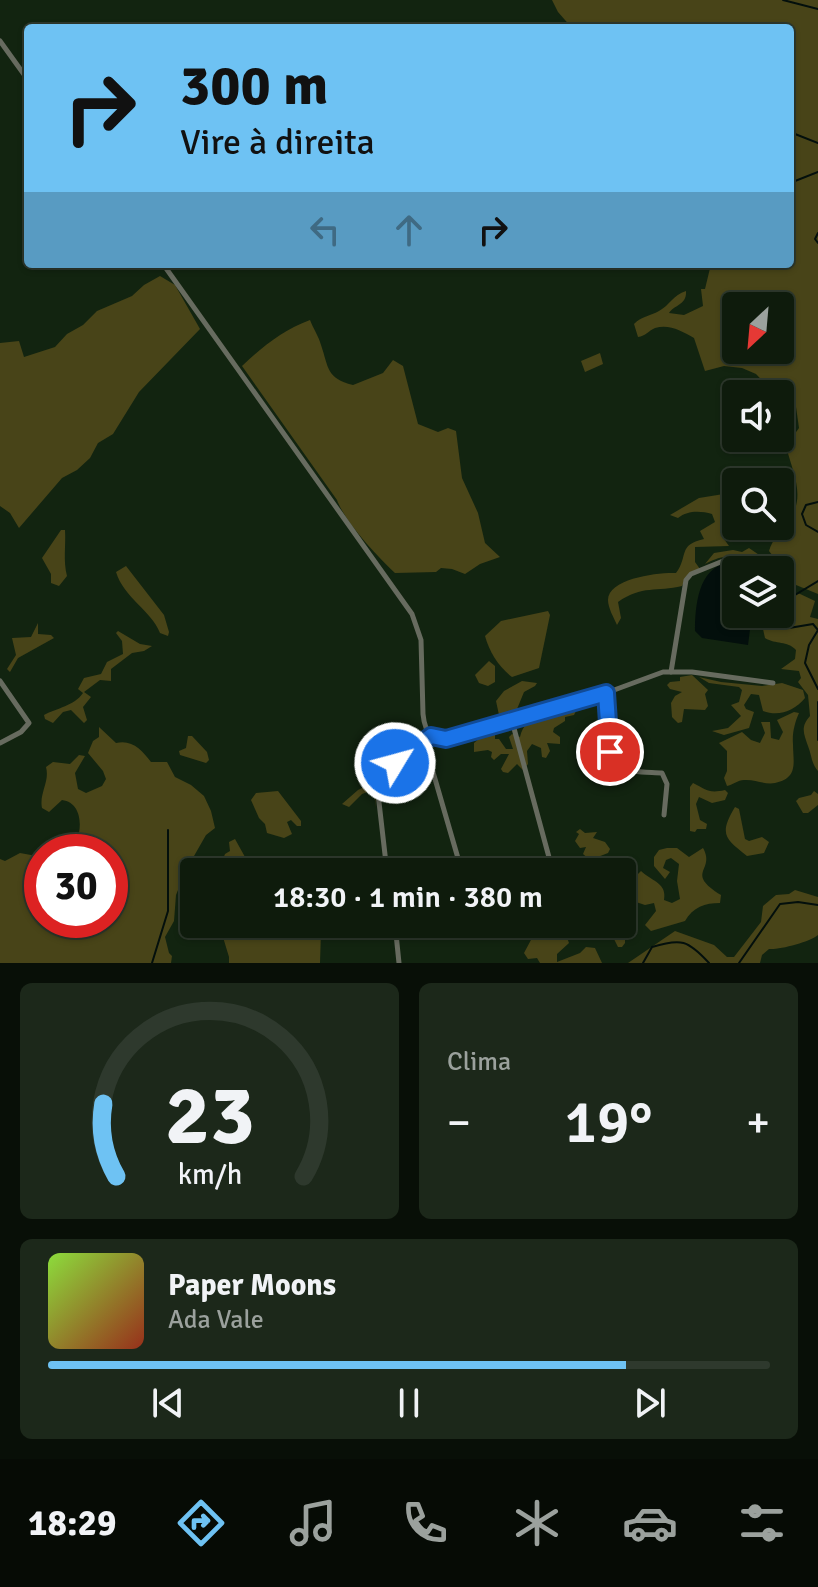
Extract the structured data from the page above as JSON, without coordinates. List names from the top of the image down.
{
  "north": "bottom left",
  "page": {
    "turn": ["300 m", "Vire à direita"],
    "limit": "30",
    "trip": "18:30 · 1 min · 380 m",
    "tile": "Clima",
    "heat": ["−", "19°", "+"],
    "song": ["Paper Moons", "Ada Vale"],
    "tabs": "18:29",
    "gauge": ["23", "km/h"]
  }
}
